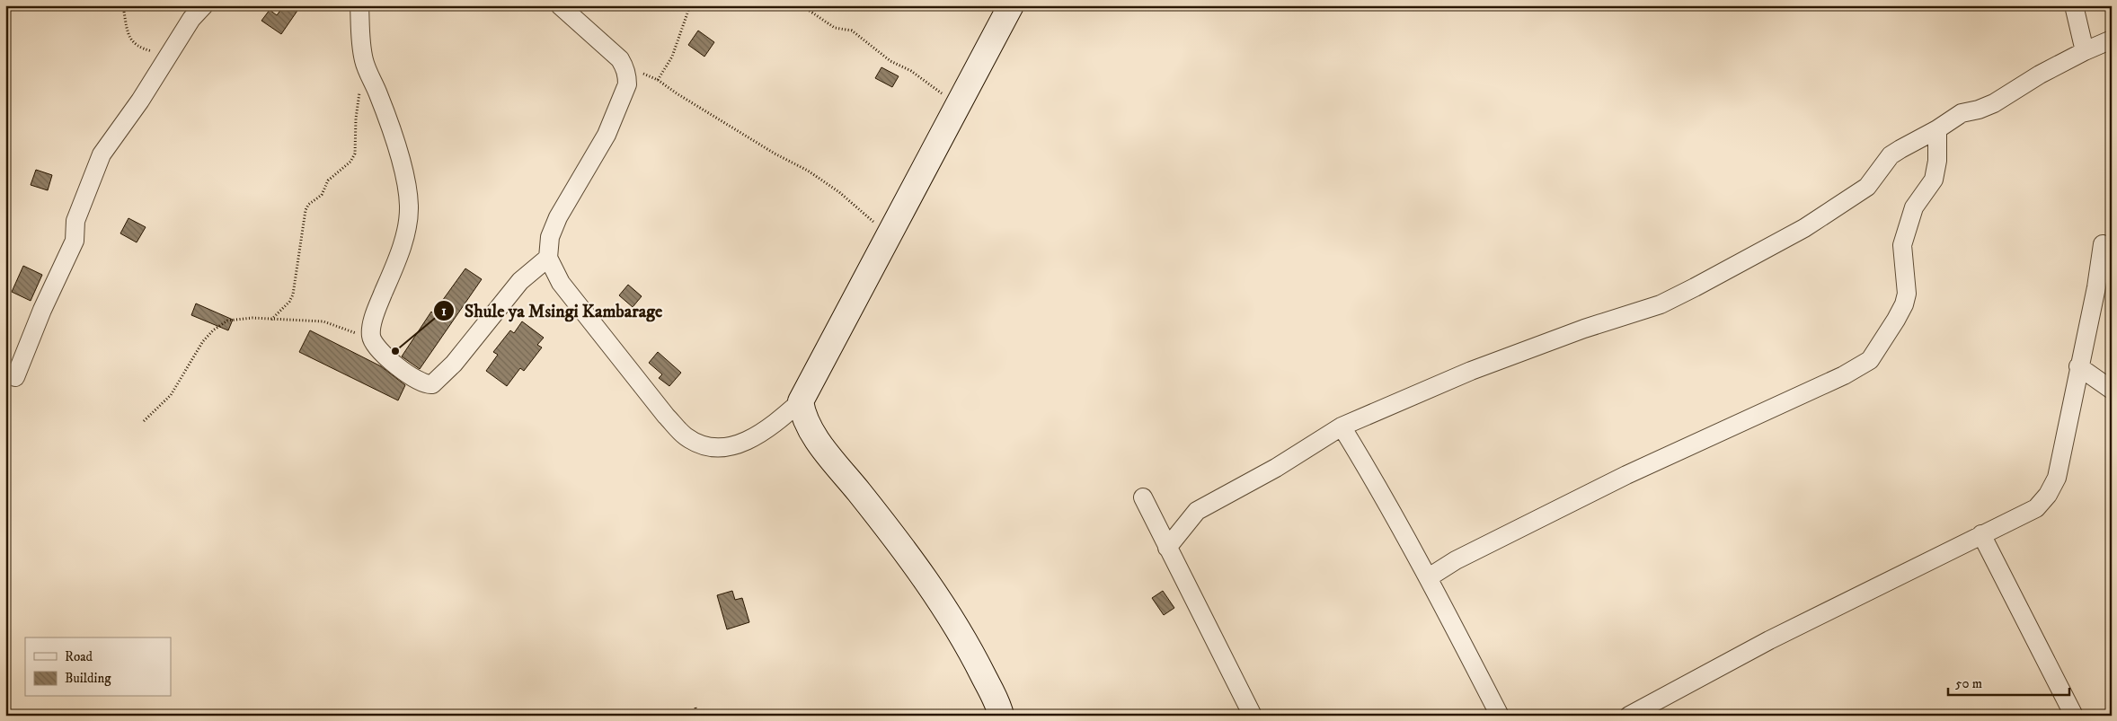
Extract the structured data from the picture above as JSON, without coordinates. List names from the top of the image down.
{
  "places": ["Shule ya Msingi Kambarage"],
  "legend": ["Road", "Building"],
  "scale_bar": "50 m"
}
